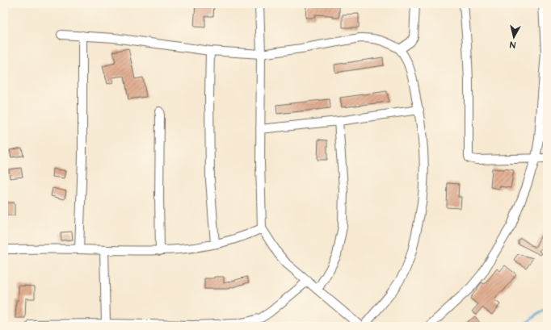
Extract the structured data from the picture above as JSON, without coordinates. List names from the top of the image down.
{
  "north": "bottom"
}
